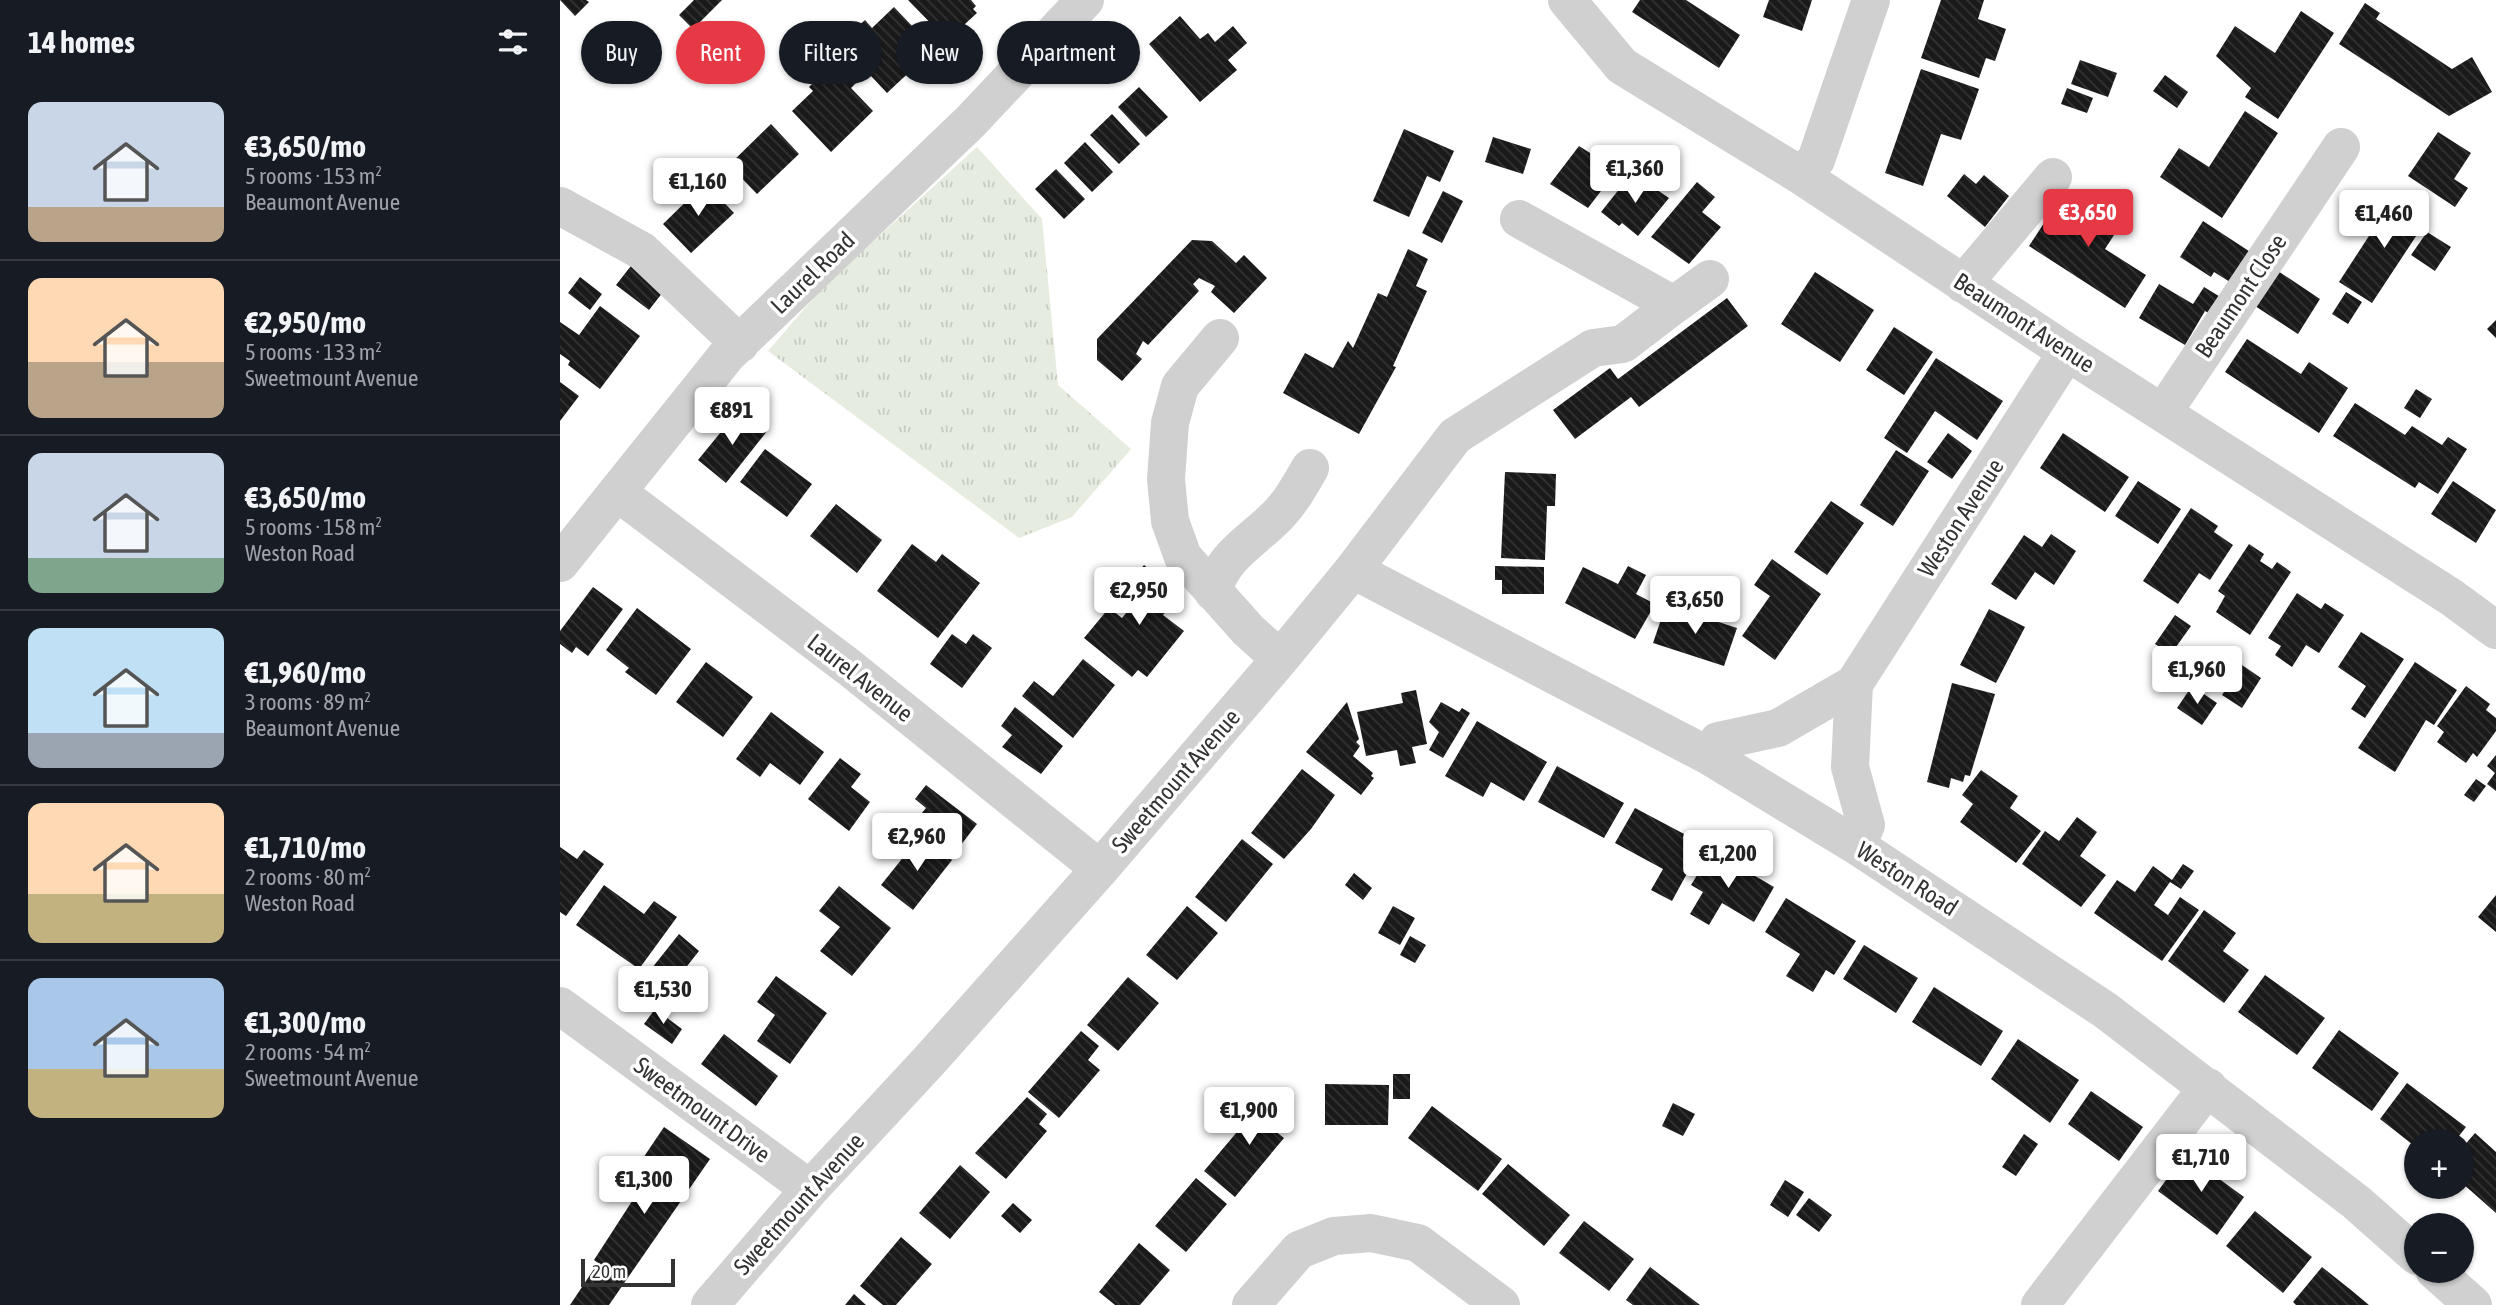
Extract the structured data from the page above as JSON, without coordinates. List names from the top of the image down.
{
  "streets": {
    "street": [
      "Laurel Road",
      "Beaumont Close",
      "Beaumont Avenue",
      "Weston Avenue",
      "Laurel Avenue",
      "Sweetmount Avenue",
      "Weston Road",
      "Sweetmount Drive"
    ]
  },
  "crossings": [
    ["Laurel Road", "Laurel Avenue"],
    ["Beaumont Close", "Beaumont Avenue"],
    ["Beaumont Avenue", "Weston Avenue"],
    ["Weston Avenue", "Weston Road"],
    ["Laurel Avenue", "Sweetmount Avenue"],
    ["Sweetmount Avenue", "Weston Road"],
    ["Sweetmount Avenue", "Sweetmount Drive"]
  ],
  "scale_bar": "20 m",
  "page": {
    "heading": "14 homes",
    "chip": [
      "Buy",
      "Rent",
      "Filters",
      "New",
      "Apartment"
    ],
    "list": [
      {
        "name": "€3,650/mo",
        "note": "5 rooms · 153 m² · Beaumont Avenue"
      },
      {
        "name": "€2,950/mo",
        "note": "5 rooms · 133 m² · Sweetmount Avenue"
      },
      {
        "name": "€3,650/mo",
        "note": "5 rooms · 158 m² · Weston Road"
      },
      {
        "name": "€1,960/mo",
        "note": "3 rooms · 89 m² · Beaumont Avenue"
      },
      {
        "name": "€1,710/mo",
        "note": "2 rooms · 80 m² · Weston Road"
      },
      {
        "name": "€1,300/mo",
        "note": "2 rooms · 54 m² · Sweetmount Avenue"
      }
    ],
    "price": [
      "€1,360",
      "€1,160",
      "€3,650",
      "€1,460",
      "€891",
      "€2,950",
      "€3,650",
      "€1,960",
      "€2,960",
      "€1,200",
      "€1,530",
      "€1,900",
      "€1,710",
      "€1,300"
    ],
    "map_buttons": ["+", "−"],
    "scale": "20 m"
  }
}
